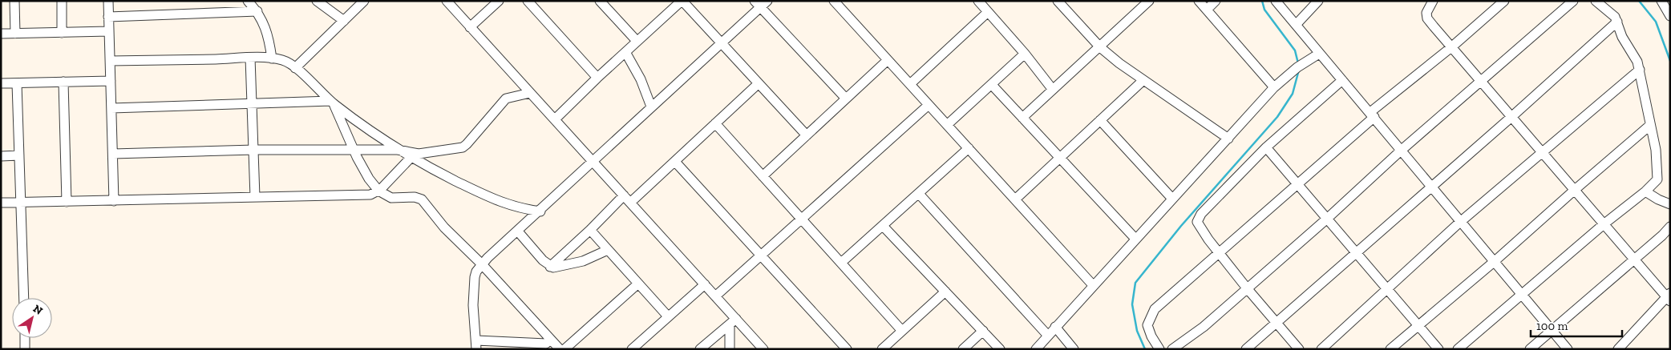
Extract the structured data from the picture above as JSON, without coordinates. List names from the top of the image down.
{
  "scale_bar": "100 m",
  "north": "top right"
}
